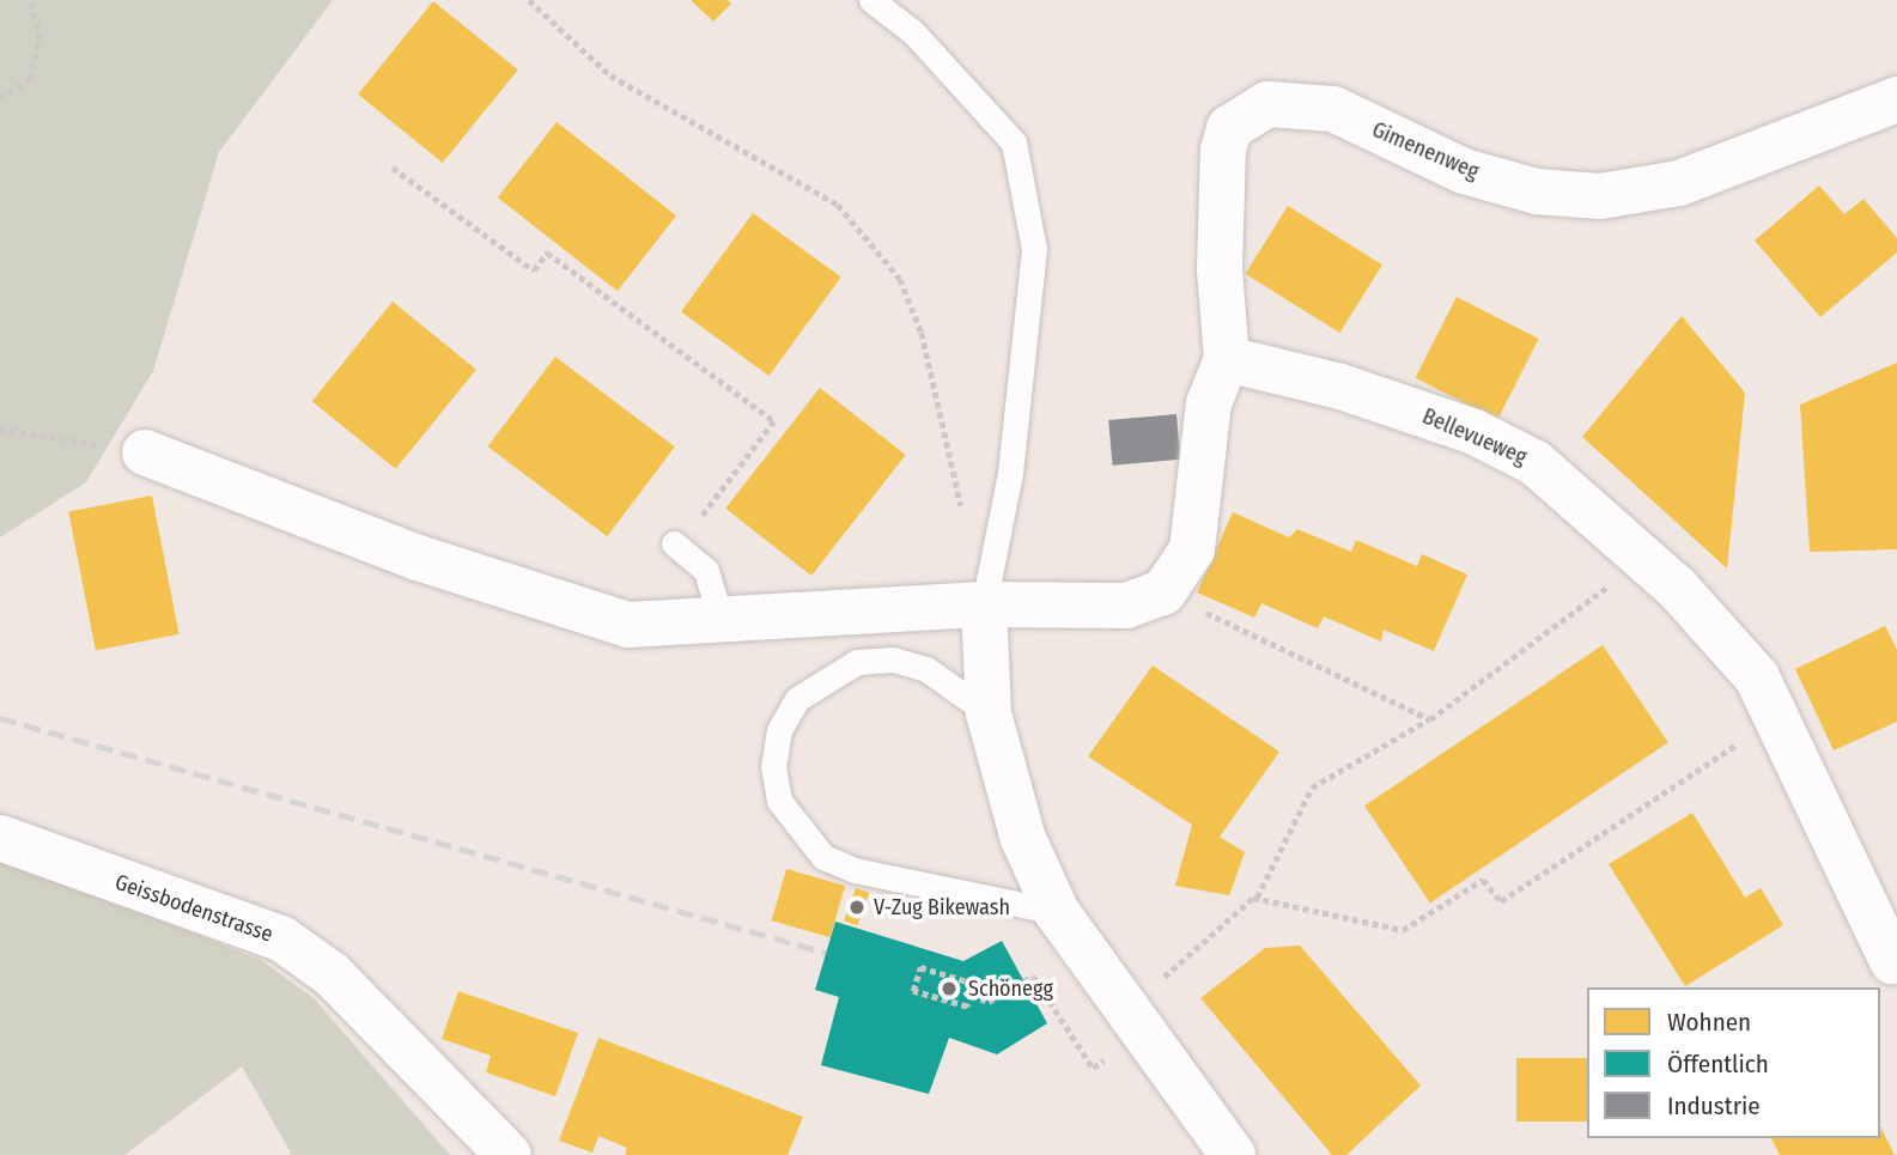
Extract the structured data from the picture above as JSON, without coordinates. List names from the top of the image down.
{
  "streets": {
    "street": ["Gimenenweg", "Bellevueweg", "Geissbodenstrasse"]
  },
  "crossings": [
    ["Gimenenweg", "Bellevueweg"]
  ],
  "places": ["V-Zug Bikewash", "Schönegg"],
  "legend": ["Wohnen", "Öffentlich", "Industrie"]
}
